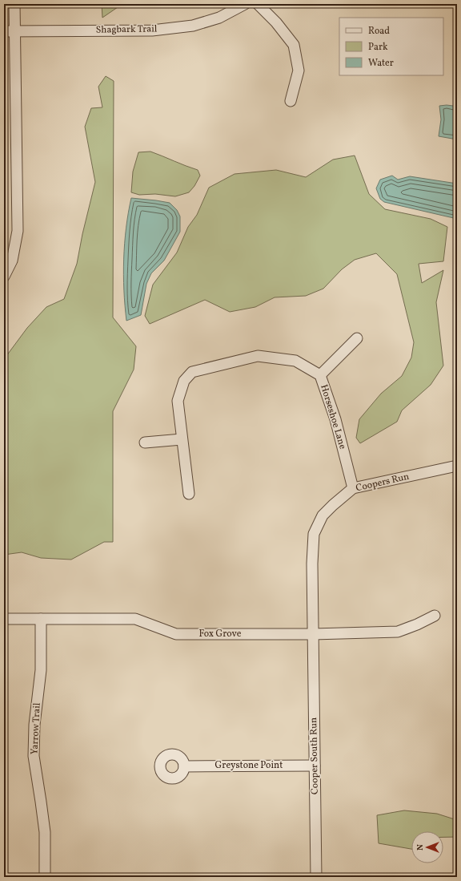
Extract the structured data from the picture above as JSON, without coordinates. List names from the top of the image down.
{
  "streets": {
    "street": [
      "Shagbark Trail",
      "Horseshoe Lane",
      "Coopers Run",
      "Fox Grove",
      "Yarrow Trail",
      "Cooper South Run",
      "Greystone Point"
    ]
  },
  "crossings": [
    ["Horseshoe Lane", "Coopers Run"],
    ["Coopers Run", "Fox Grove"],
    ["Coopers Run", "Cooper South Run"],
    ["Fox Grove", "Yarrow Trail"],
    ["Fox Grove", "Cooper South Run"],
    ["Cooper South Run", "Greystone Point"]
  ],
  "legend": ["Road", "Park", "Water"],
  "north": "left"
}
